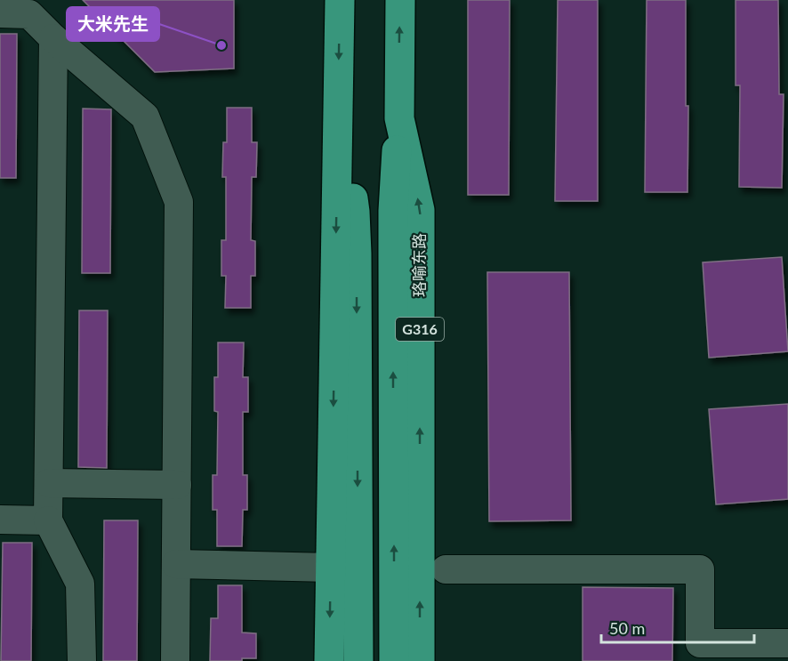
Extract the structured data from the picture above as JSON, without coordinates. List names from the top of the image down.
{
  "streets": {
    "highway": ["珞喻东路", "G316"]
  },
  "places": ["大米先生"],
  "scale_bar": "50 m"
}
